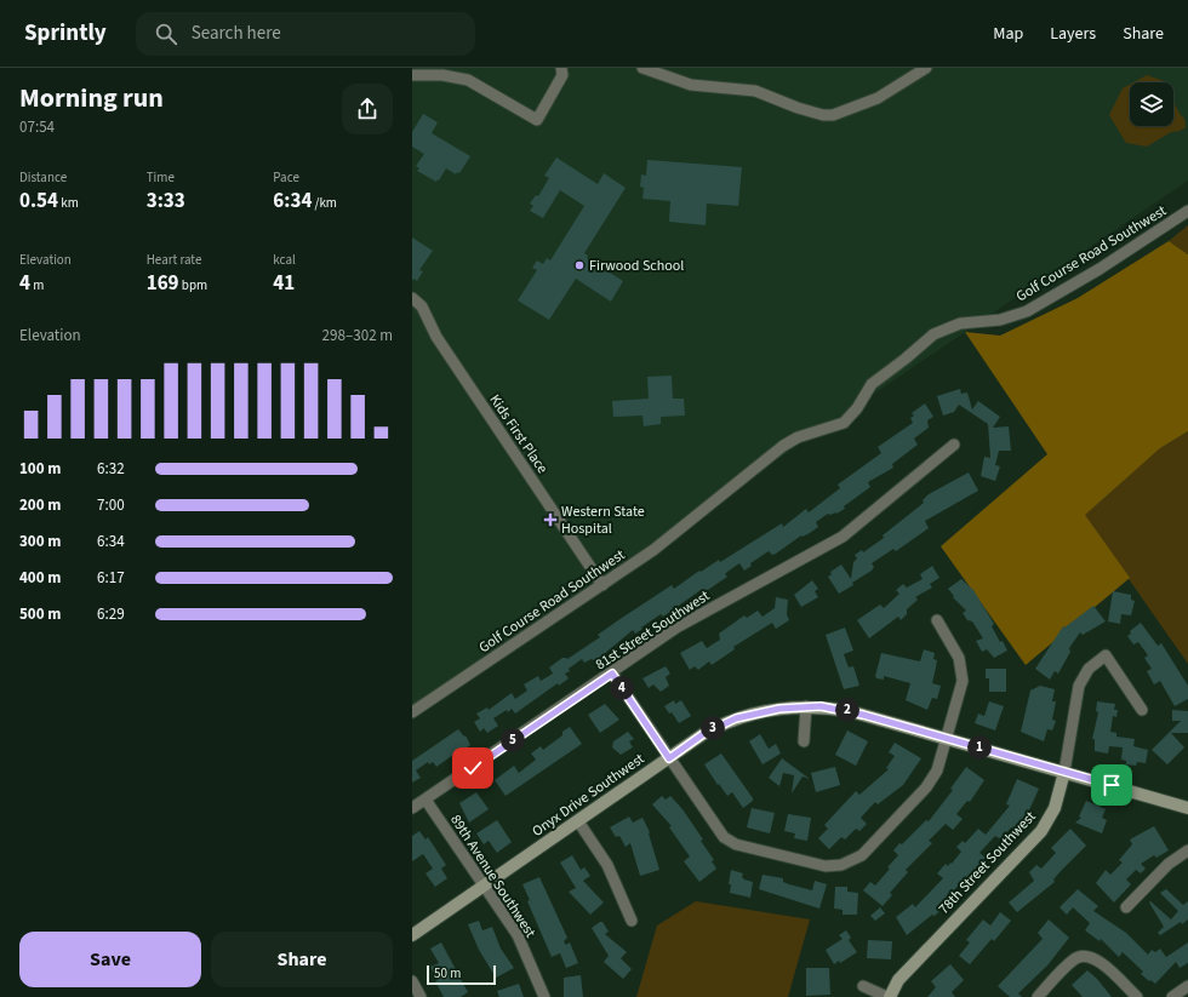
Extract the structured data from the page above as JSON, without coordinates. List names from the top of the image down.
{
  "streets": {
    "street": [
      "Golf Course Road Southwest",
      "Kids First Place",
      "81st Street Southwest",
      "Onyx Drive Southwest",
      "78th Street Southwest",
      "89th Avenue Southwest"
    ]
  },
  "crossings": [
    ["Golf Course Road Southwest", "Kids First Place"],
    ["81st Street Southwest", "89th Avenue Southwest"],
    ["Onyx Drive Southwest", "78th Street Southwest"],
    ["Onyx Drive Southwest", "89th Avenue Southwest"]
  ],
  "places": {
    "other": ["Firwood School"],
    "health": ["Western State Hospital"]
  },
  "scale_bar": "50 m",
  "page": {
    "header": "Sprintly",
    "search": "Search here",
    "nav": ["Map", "Layers", "Share"],
    "heading": ["Morning run", "07:54"],
    "stats": [
      ["Distance", "0.54 km"],
      ["Time", "3:33"],
      ["Pace", "6:34 /km"],
      ["Elevation", "4 m"],
      ["Heart rate", "169 bpm"],
      ["kcal", "41"]
    ],
    "chart": ["Elevation", "298–302 m"],
    "list": [
      {
        "name": "100 m",
        "note": "6:32"
      },
      {
        "name": "200 m",
        "note": "7:00"
      },
      {
        "name": "300 m",
        "note": "6:34"
      },
      {
        "name": "400 m",
        "note": "6:17"
      },
      {
        "name": "500 m",
        "note": "6:29"
      }
    ],
    "pins": [
      "4",
      "2",
      "3",
      "5",
      "1"
    ],
    "buttons": ["Save", "Share"],
    "scale": "50 m"
  }
}
